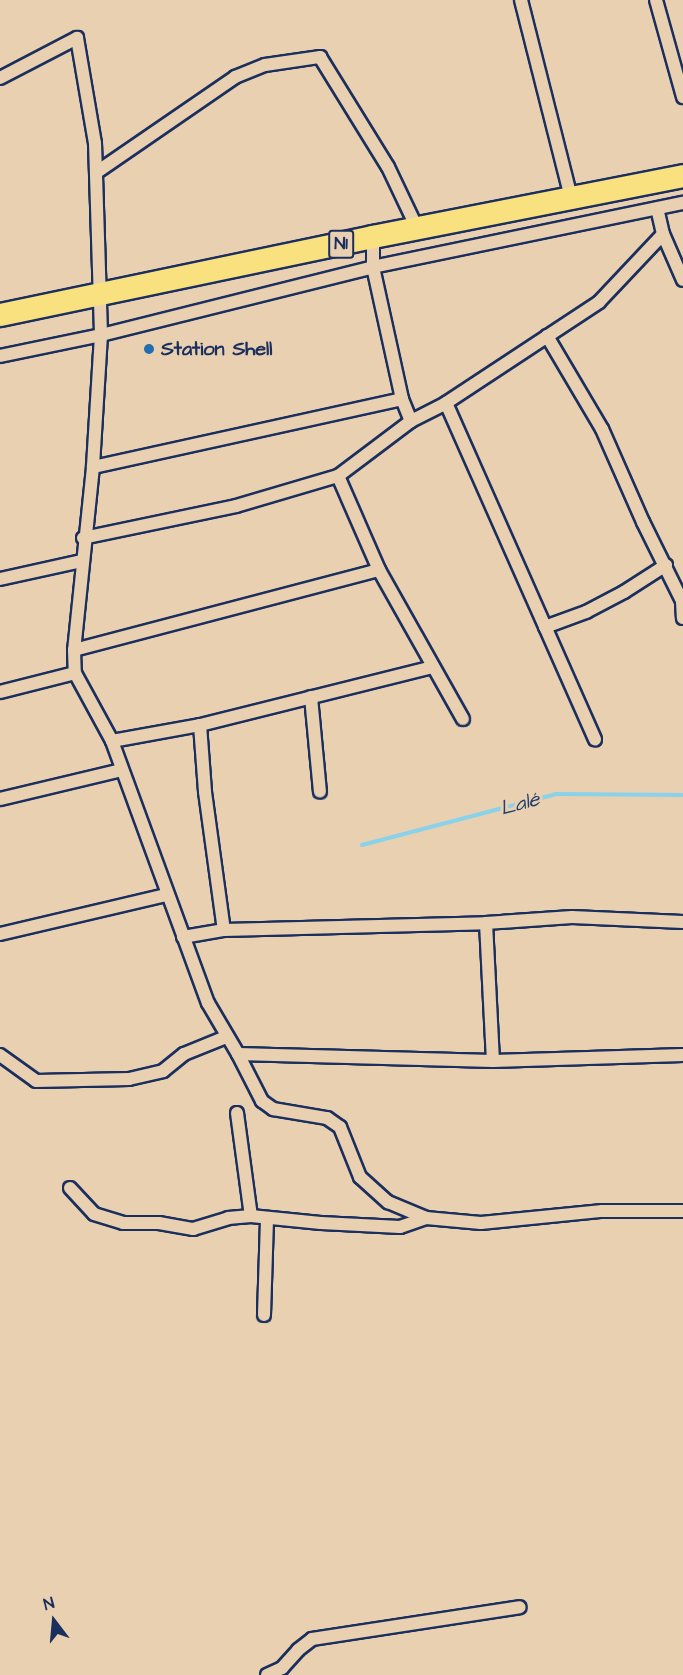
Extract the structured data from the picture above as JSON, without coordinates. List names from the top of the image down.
{
  "streets": {
    "highway": ["N1"]
  },
  "water": ["Lalé"],
  "places": ["Station Shell"],
  "north": "top"
}
